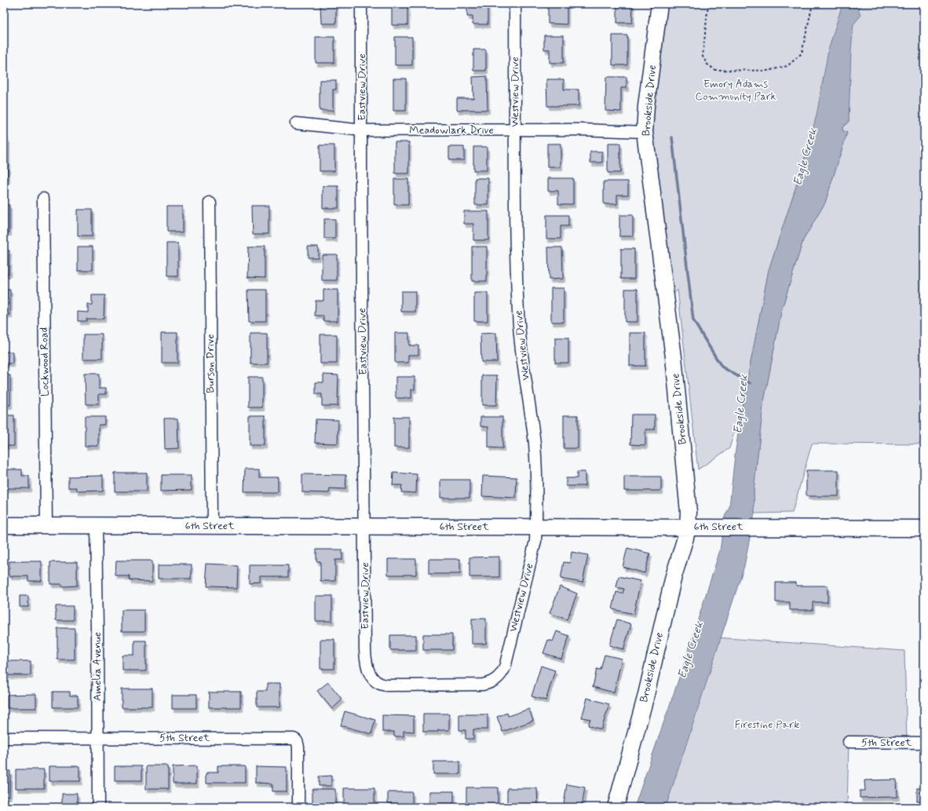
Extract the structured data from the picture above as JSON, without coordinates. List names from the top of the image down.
{
  "streets": {
    "street": [
      "Eastview Drive",
      "Westview Drive",
      "Brookside Drive",
      "Meadowlark Drive",
      "Lockwood Road",
      "Burson Drive",
      "6th Street",
      "Amelia Avenue",
      "5th Street"
    ]
  },
  "crossings": [
    ["Eastview Drive", "Westview Drive"],
    ["Eastview Drive", "Meadowlark Drive"],
    ["Eastview Drive", "6th Street"],
    ["Westview Drive", "Meadowlark Drive"],
    ["Westview Drive", "6th Street"],
    ["Brookside Drive", "Meadowlark Drive"],
    ["Brookside Drive", "6th Street"],
    ["Lockwood Road", "6th Street"],
    ["Burson Drive", "6th Street"],
    ["6th Street", "Amelia Avenue"],
    ["Amelia Avenue", "5th Street"]
  ],
  "water": ["Eagle Creek"],
  "parks": ["Emory Adams Community Park", "Firestine Park"]
}
